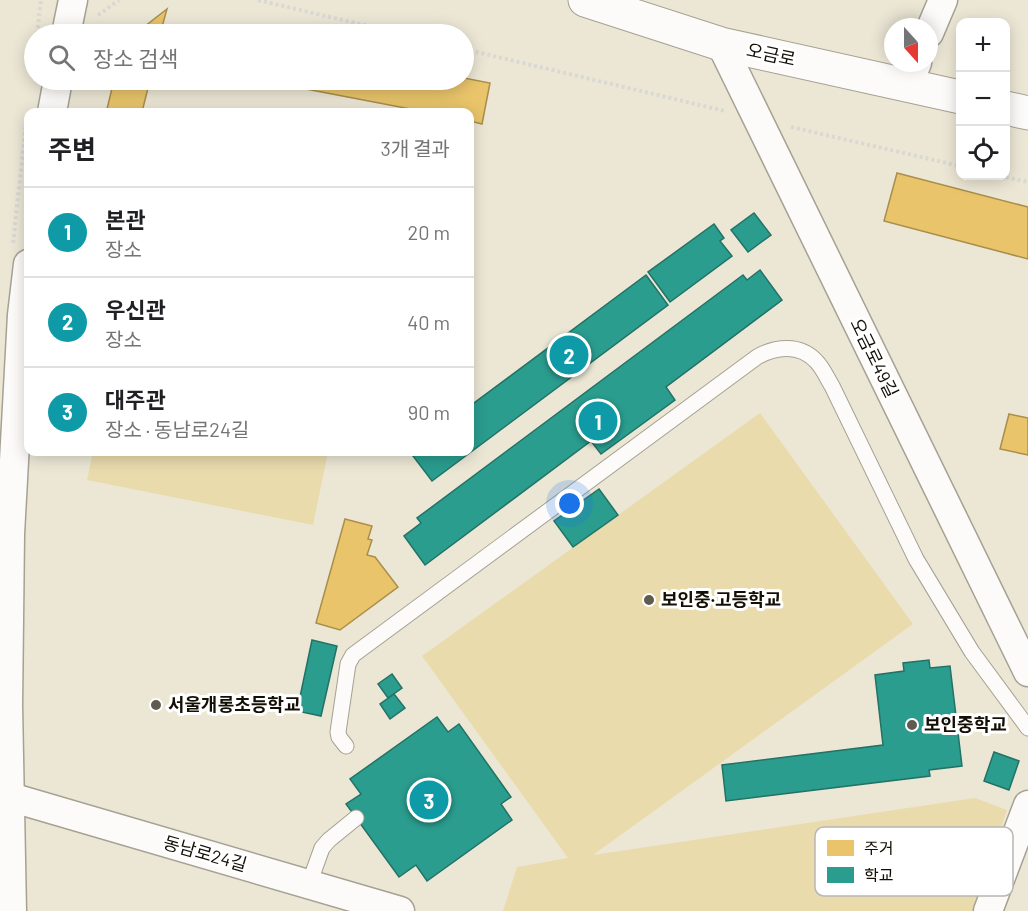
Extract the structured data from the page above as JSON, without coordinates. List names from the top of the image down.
{
  "streets": {
    "main road": ["오금로"],
    "street": ["오금로49길", "동남로24길"]
  },
  "crossings": [
    ["오금로", "오금로49길"]
  ],
  "places": ["보인중·고등학교", "서울개롱초등학교", "보인중학교"],
  "legend": ["주거", "학교"],
  "north": "bottom",
  "page": {
    "map_buttons": ["+", "−"],
    "search": "장소 검색",
    "heading": ["주변", "3개 결과"],
    "list": [
      {
        "mark": "1",
        "name": "본관",
        "note": "장소",
        "value": "20 m"
      },
      {
        "mark": "2",
        "name": "우신관",
        "note": "장소",
        "value": "40 m"
      },
      {
        "mark": "3",
        "name": "대주관",
        "note": "장소 · 동남로24길",
        "value": "90 m"
      }
    ],
    "pins": ["2", "1", "3"]
  }
}
